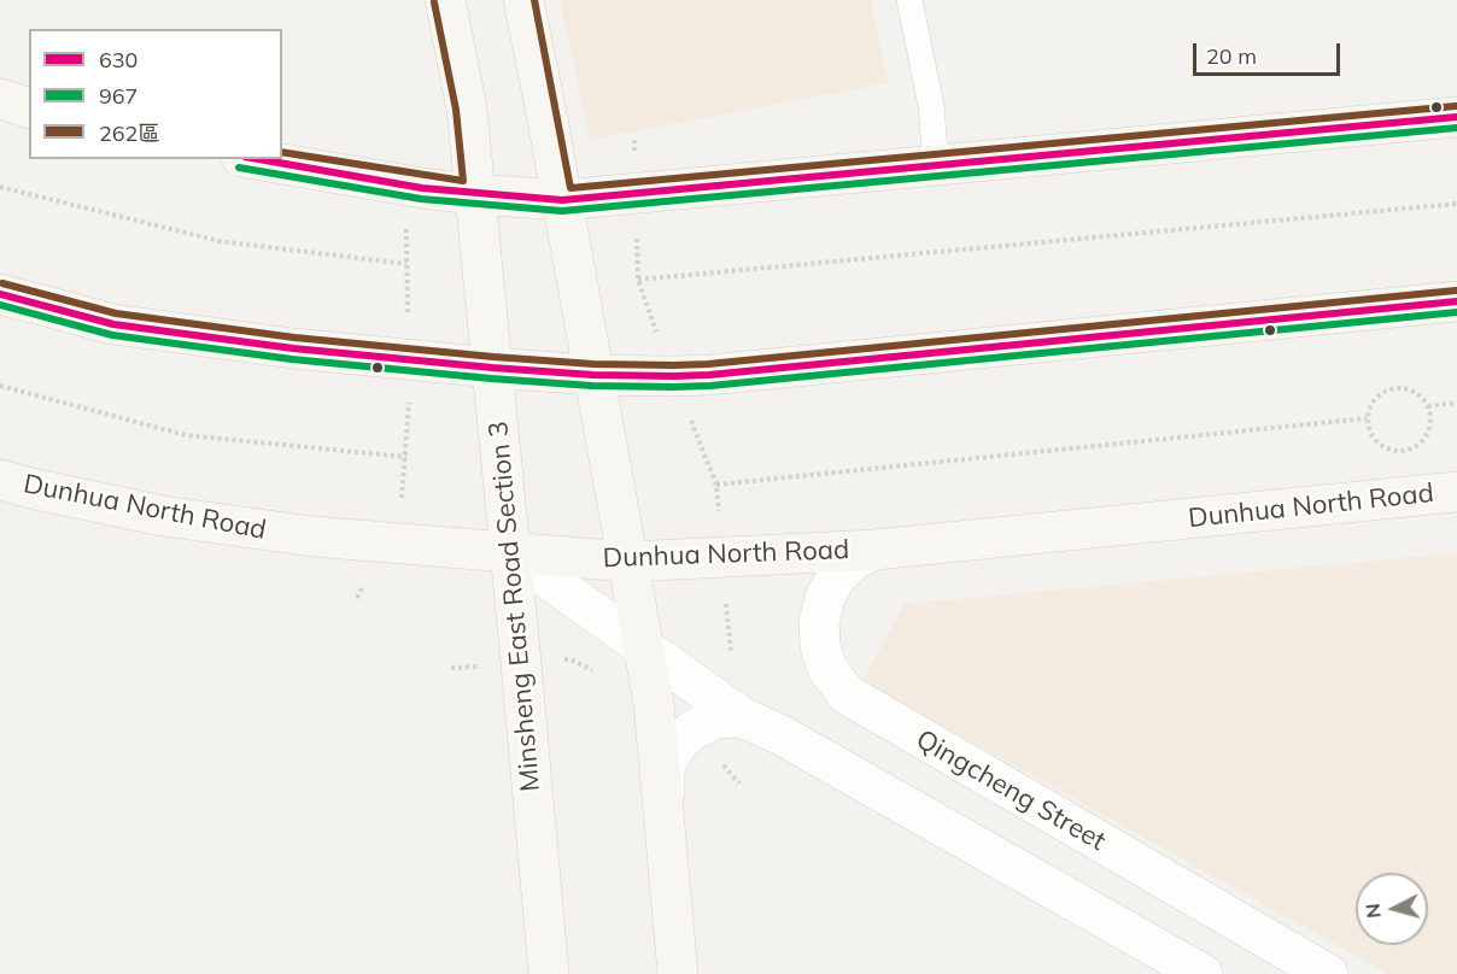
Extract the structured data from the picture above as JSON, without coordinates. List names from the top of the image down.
{
  "streets": {
    "main road": ["Dunhua North Road", "Minsheng East Road Section 3"],
    "street": ["Qingcheng Street"]
  },
  "crossings": [
    ["Dunhua North Road", "Minsheng East Road Section 3"],
    ["Dunhua North Road", "Qingcheng Street"]
  ],
  "lines": ["transit line 262區", "transit line 630", "transit line 967"],
  "legend": ["630", "967", "262區"],
  "scale_bar": "20 m",
  "north": "left"
}
